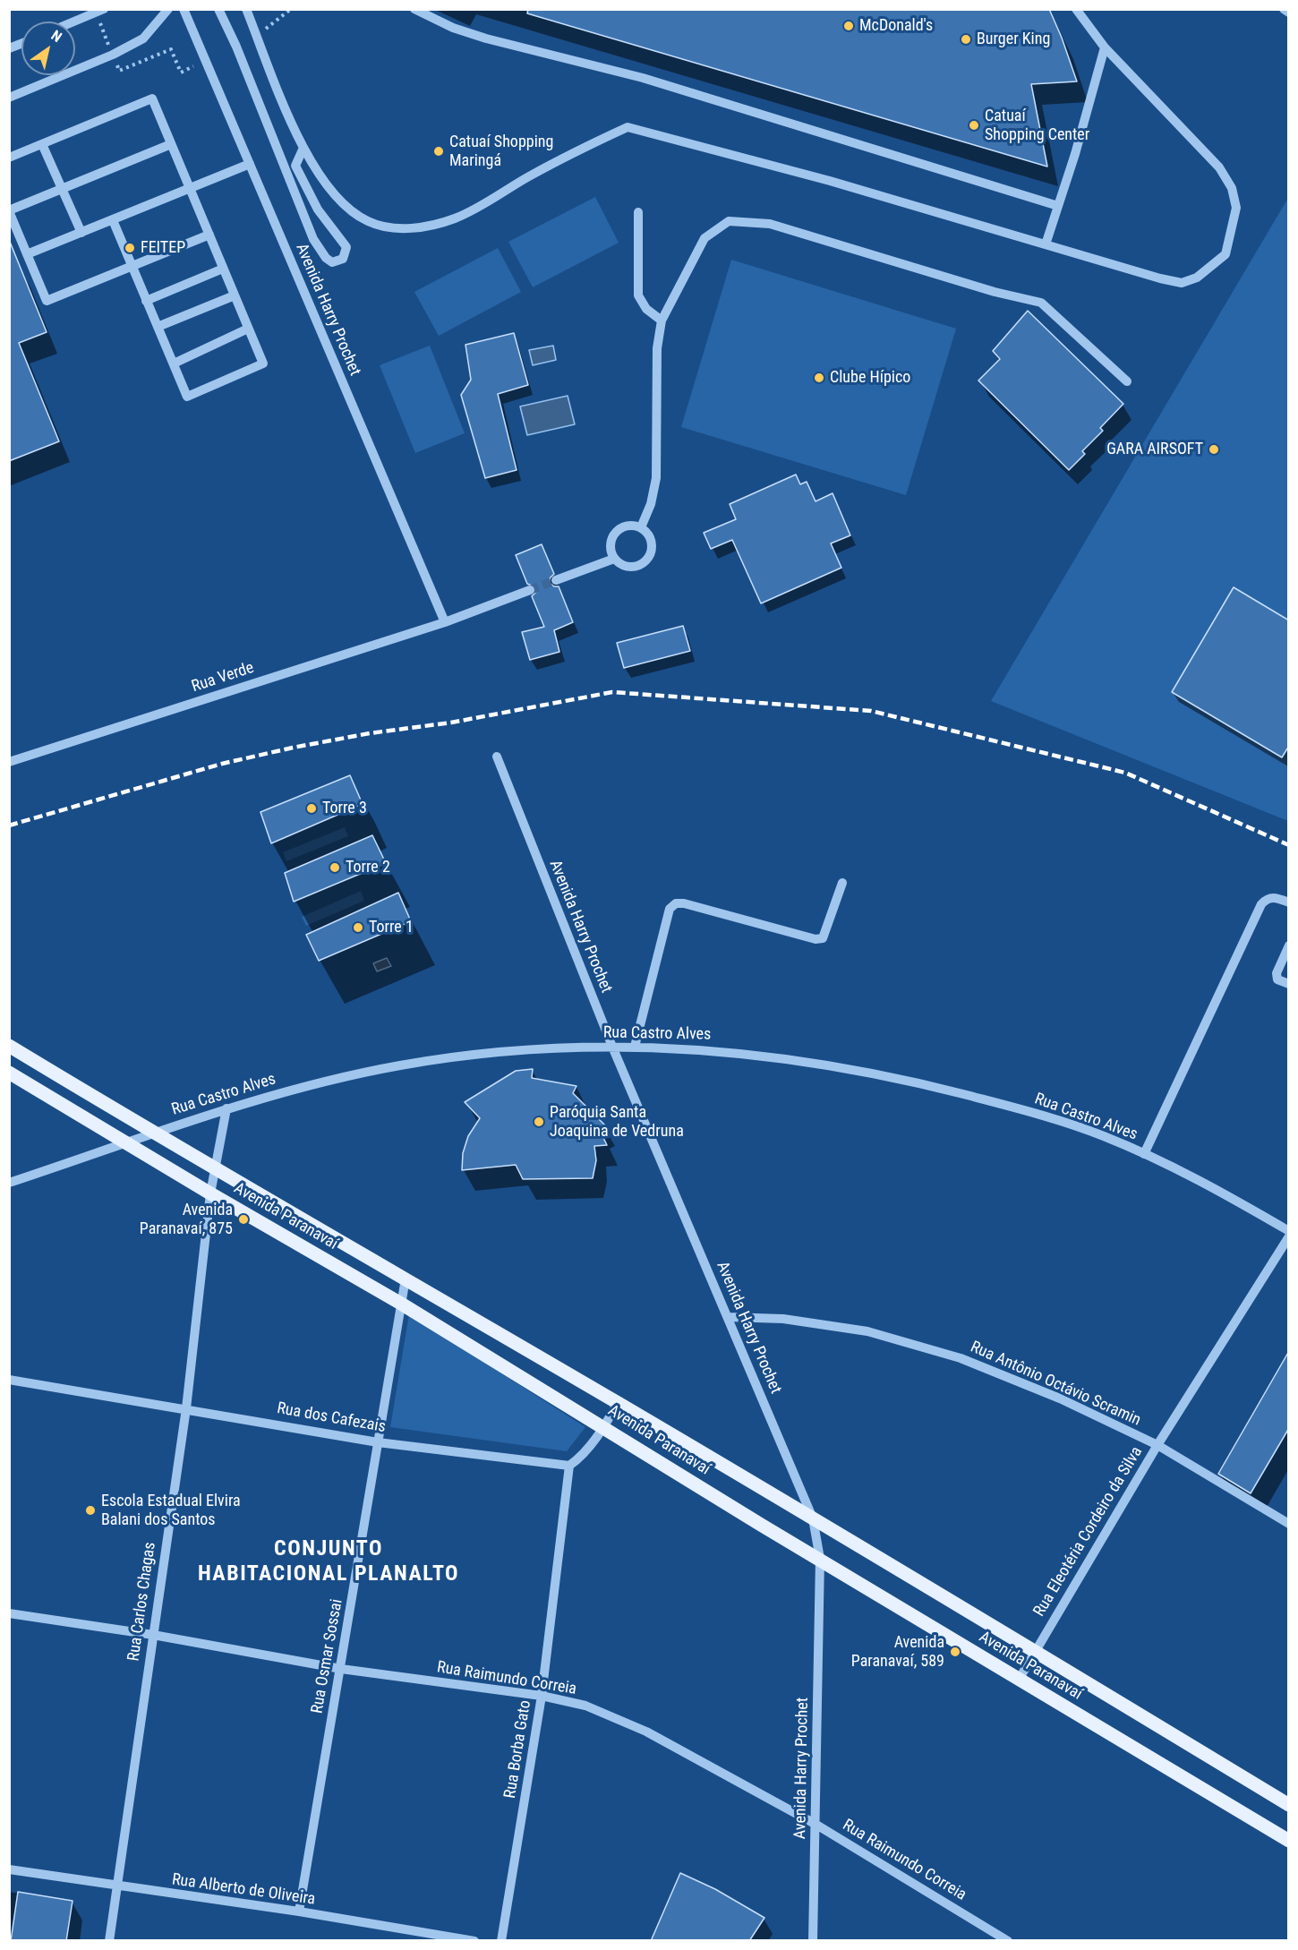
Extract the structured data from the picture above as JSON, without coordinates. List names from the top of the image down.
{
  "streets": {
    "main road": ["Avenida Paranavaí"],
    "street": [
      "Avenida Harry Prochet",
      "Rua Verde",
      "Rua Castro Alves",
      "Rua Antônio Octávio Scramin",
      "Rua dos Cafezais",
      "Rua Eleotéria Cordeiro da Silva",
      "Rua Carlos Chagas",
      "Rua Osmar Sossai",
      "Rua Raimundo Correia",
      "Rua Borba Gato",
      "Rua Alberto de Oliveira"
    ]
  },
  "crossings": [
    ["Avenida Harry Prochet", "Rua Verde"],
    ["Avenida Harry Prochet", "Rua Castro Alves"],
    ["Avenida Harry Prochet", "Avenida Paranavaí"],
    ["Avenida Harry Prochet", "Rua Antônio Octávio Scramin"],
    ["Avenida Harry Prochet", "Rua Raimundo Correia"],
    ["Rua Castro Alves", "Avenida Paranavaí"],
    ["Rua Castro Alves", "Rua Carlos Chagas"],
    ["Avenida Paranavaí", "Rua Eleotéria Cordeiro da Silva"],
    ["Avenida Paranavaí", "Rua Carlos Chagas"],
    ["Avenida Paranavaí", "Rua Osmar Sossai"],
    ["Rua Antônio Octávio Scramin", "Rua Eleotéria Cordeiro da Silva"],
    ["Rua dos Cafezais", "Rua Carlos Chagas"],
    ["Rua dos Cafezais", "Rua Osmar Sossai"],
    ["Rua dos Cafezais", "Rua Borba Gato"],
    ["Rua Carlos Chagas", "Rua Raimundo Correia"],
    ["Rua Carlos Chagas", "Rua Alberto de Oliveira"],
    ["Rua Osmar Sossai", "Rua Raimundo Correia"],
    ["Rua Osmar Sossai", "Rua Alberto de Oliveira"],
    ["Rua Raimundo Correia", "Rua Borba Gato"]
  ],
  "districts": ["CONJUNTO HABITACIONAL PLANALTO"],
  "places": [
    "McDonald's",
    "Burger King",
    "Catuaí Shopping Center",
    "Catuaí Shopping Maringá",
    "FEITEP",
    "Clube Hípico",
    "GARA AIRSOFT",
    "Torre 3",
    "Torre 2",
    "Torre 1",
    "Paróquia Santa Joaquina de Vedruna",
    "Avenida Paranavaí, 875",
    "Escola Estadual Elvira Balani dos Santos",
    "Avenida Paranavaí, 589"
  ],
  "north": "top right"
}
